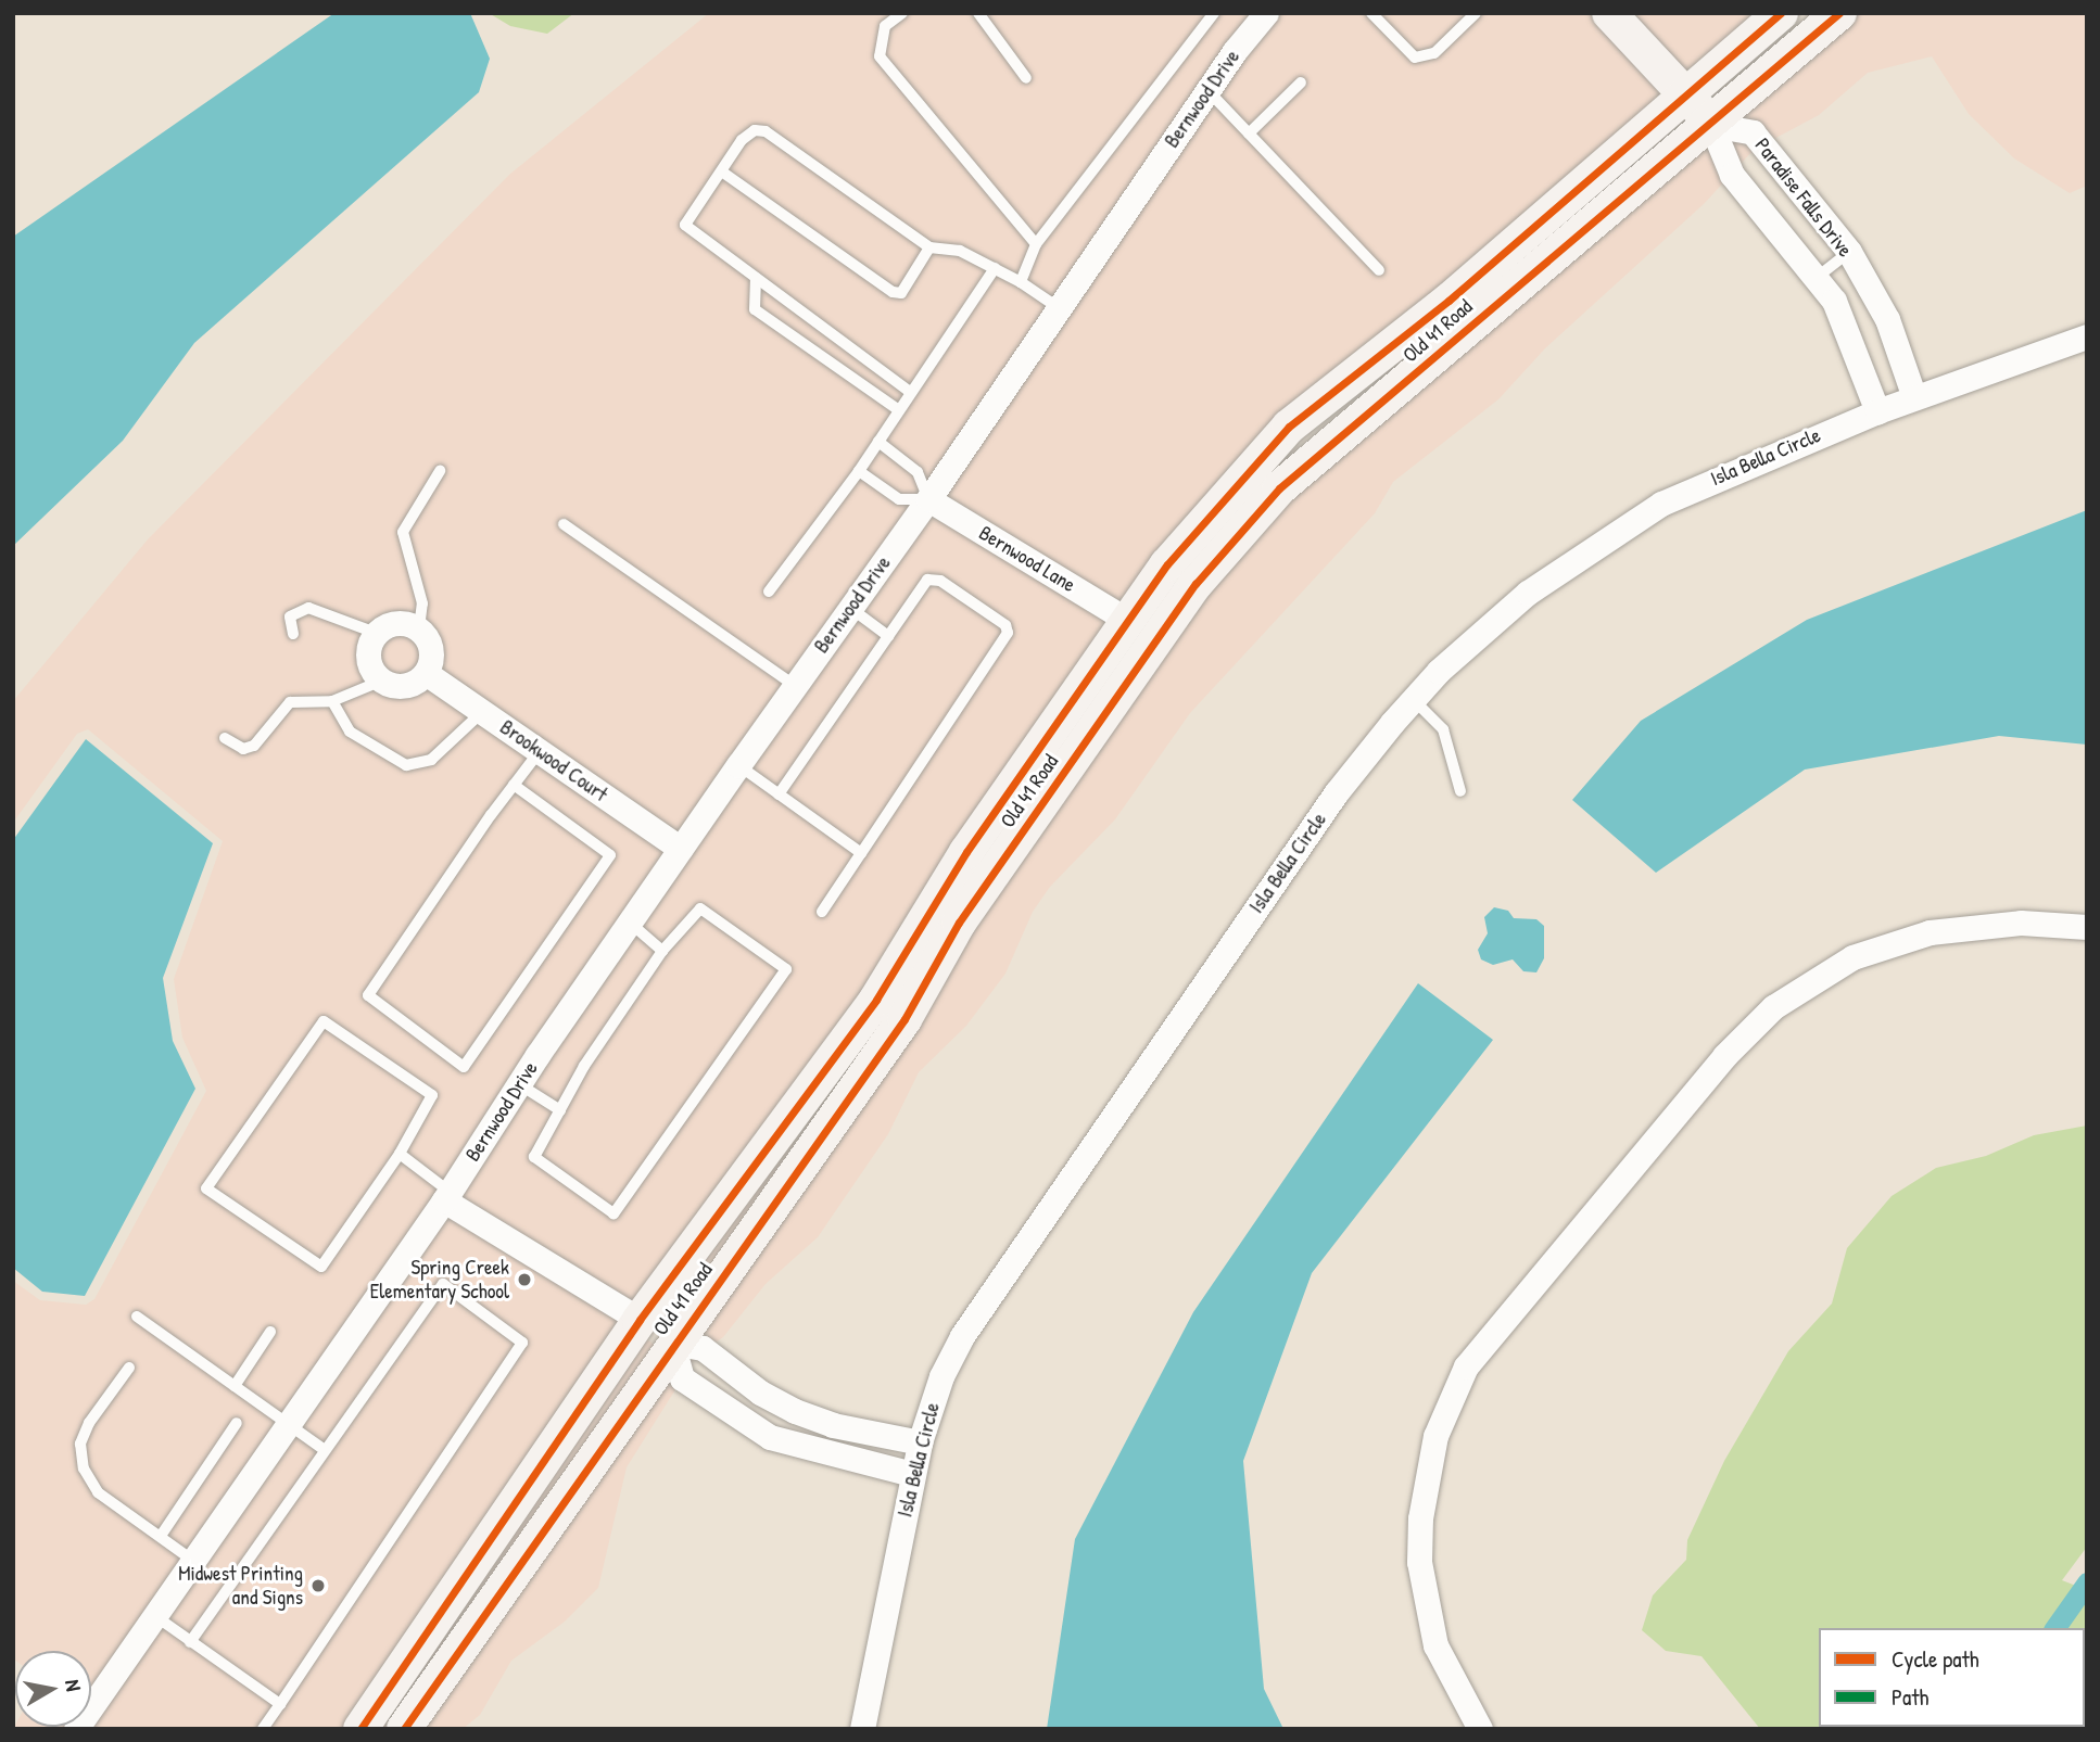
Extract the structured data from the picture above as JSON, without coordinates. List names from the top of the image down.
{
  "streets": {
    "street": [
      "Bernwood Drive",
      "Paradise Falls Drive",
      "Old 41 Road",
      "Isla Bella Circle",
      "Bernwood Lane",
      "Brookwood Court"
    ]
  },
  "crossings": [
    ["Bernwood Drive", "Bernwood Lane"],
    ["Bernwood Drive", "Brookwood Court"],
    ["Paradise Falls Drive", "Old 41 Road"],
    ["Paradise Falls Drive", "Isla Bella Circle"],
    ["Old 41 Road", "Bernwood Lane"]
  ],
  "places": ["Spring Creek Elementary School", "Midwest Printing and Signs"],
  "legend": ["Cycle path", "Path"],
  "north": "right"
}
